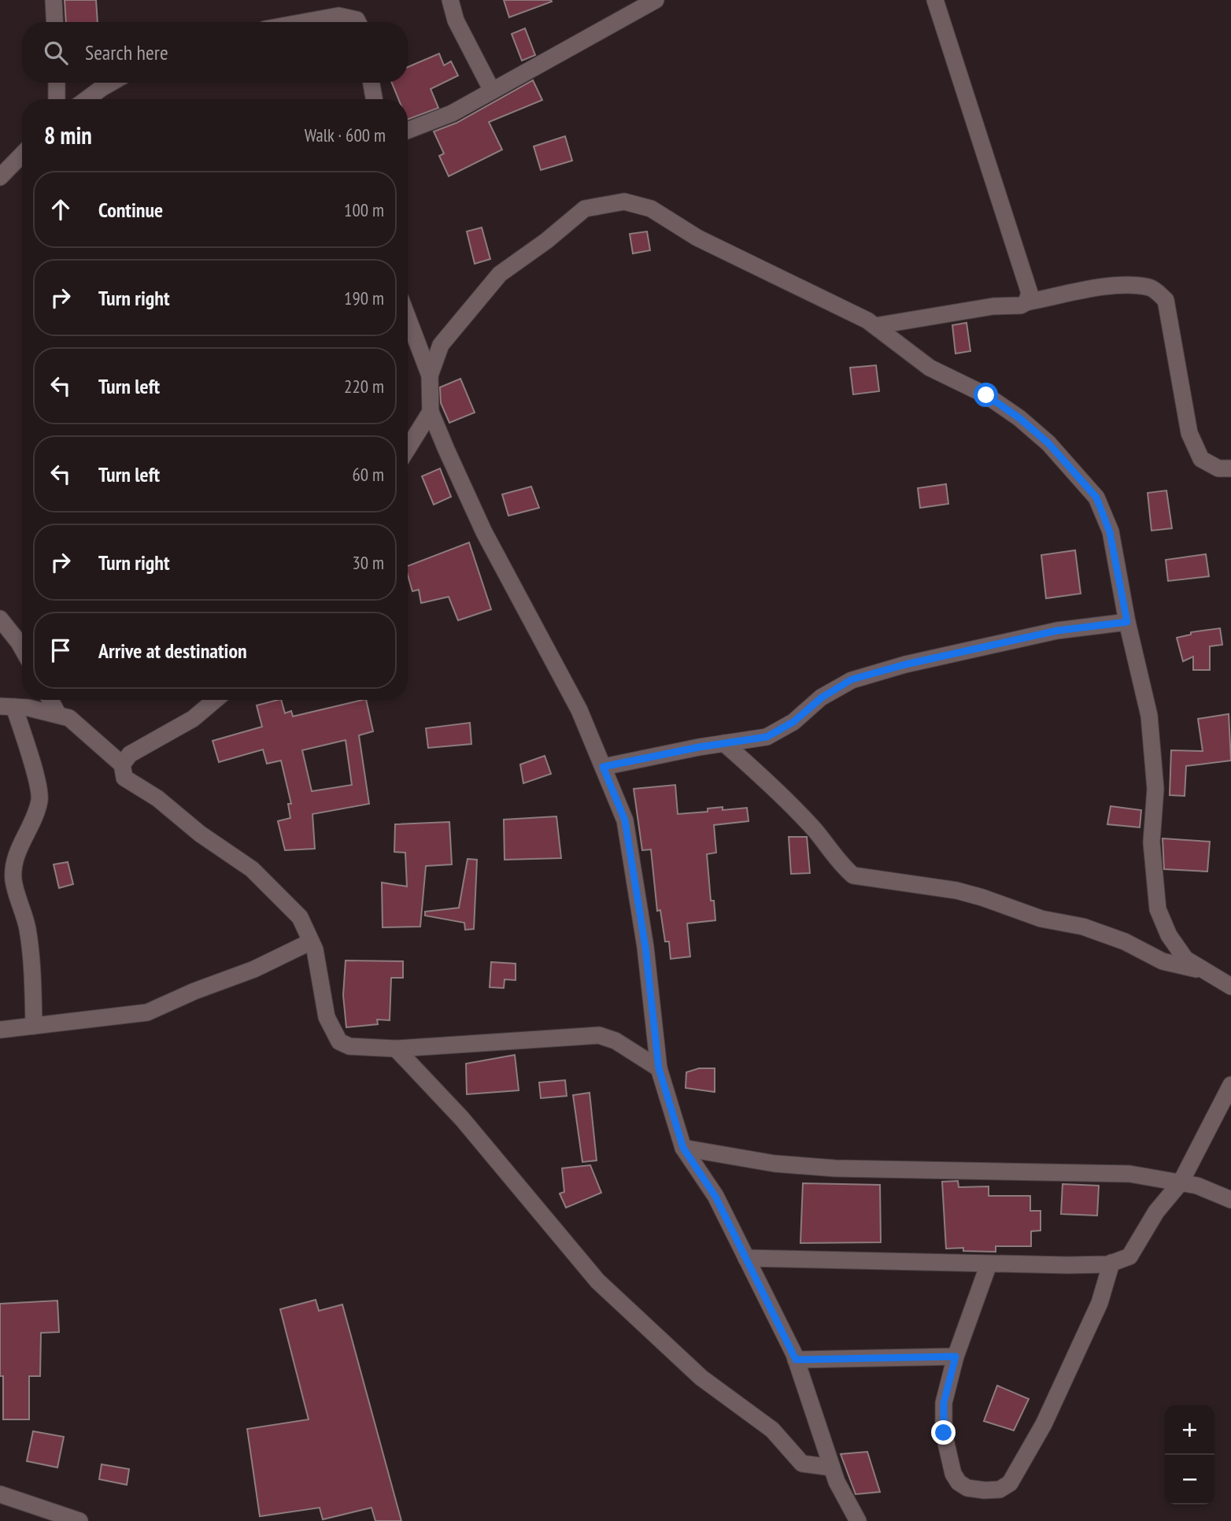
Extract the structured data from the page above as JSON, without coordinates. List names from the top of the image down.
{
  "page": {
    "search": "Search here",
    "heading": ["8 min", "Walk · 600 m"],
    "list": [
      ["Continue", "100 m"],
      ["Turn right", "190 m"],
      ["Turn left", "220 m"],
      ["Turn left", "60 m"],
      ["Turn right", "30 m"],
      "Arrive at destination"
    ],
    "map_buttons": ["+", "−"]
  }
}
